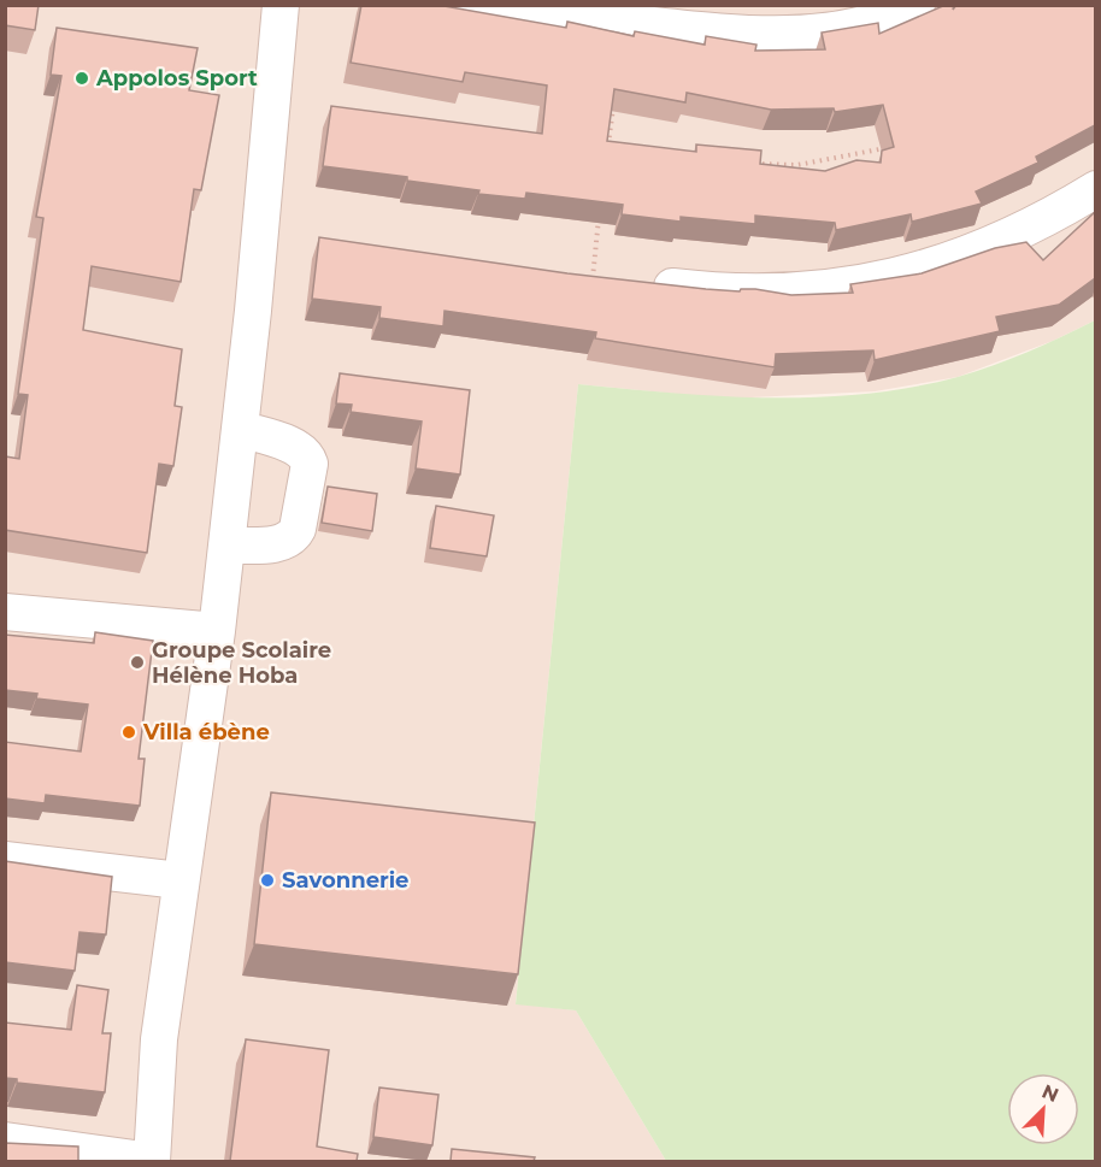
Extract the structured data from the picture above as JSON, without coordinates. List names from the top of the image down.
{
  "places": [
    "Appolos Sport",
    "Groupe Scolaire Hélène Hoba",
    "Villa ébène",
    "Savonnerie"
  ],
  "north": "top right"
}
